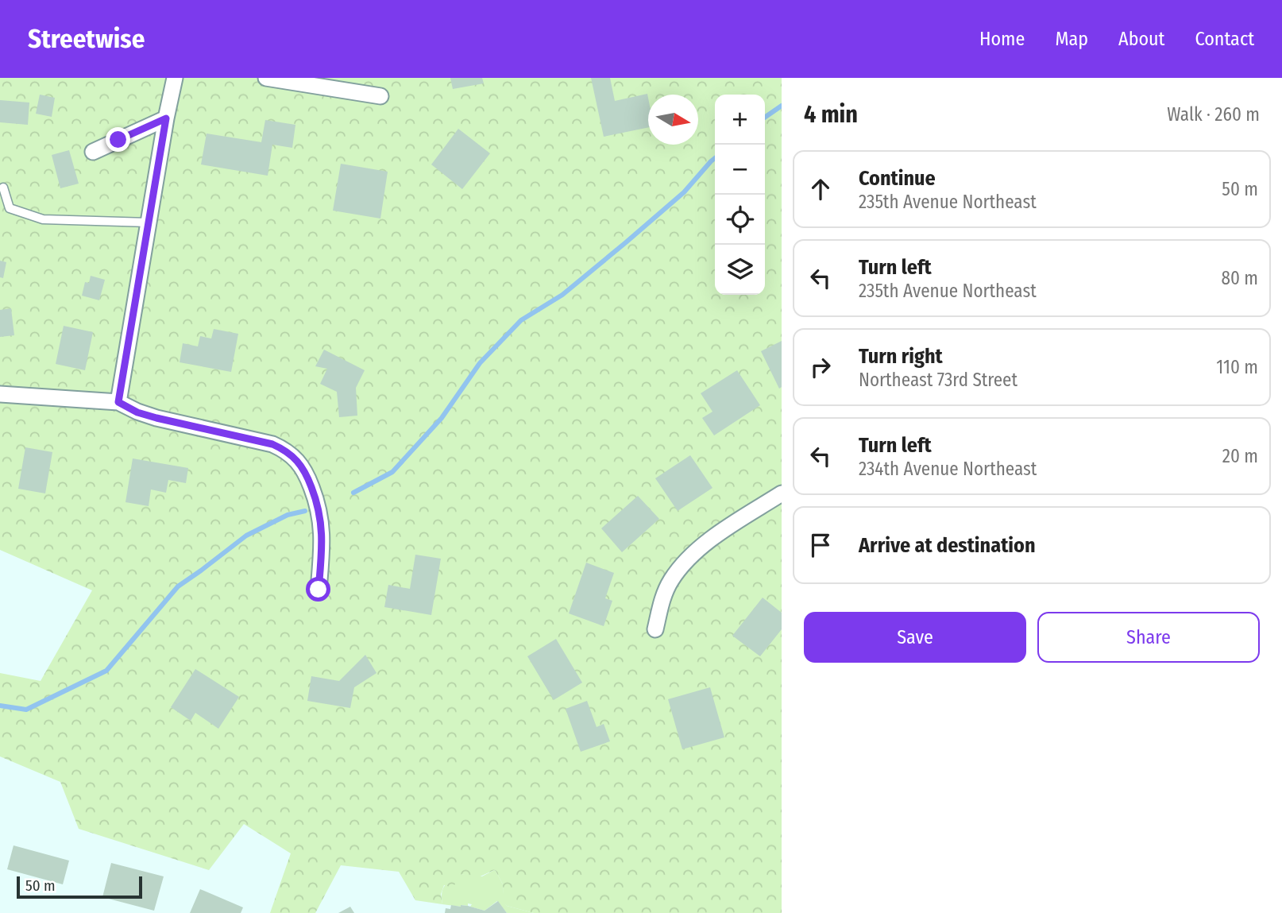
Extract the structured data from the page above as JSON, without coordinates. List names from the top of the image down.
{
  "scale_bar": "50 m",
  "north": "right",
  "page": {
    "header": "Streetwise",
    "nav": [
      "Home",
      "Map",
      "About",
      "Contact"
    ],
    "heading": ["4 min", "Walk · 260 m"],
    "map_buttons": ["+", "−"],
    "list": [
      ["Continue", "235th Avenue Northeast", "50 m"],
      ["Turn left", "235th Avenue Northeast", "80 m"],
      ["Turn right", "Northeast 73rd Street", "110 m"],
      ["Turn left", "234th Avenue Northeast", "20 m"],
      "Arrive at destination"
    ],
    "buttons": ["Save", "Share"],
    "scale": "50 m"
  }
}
